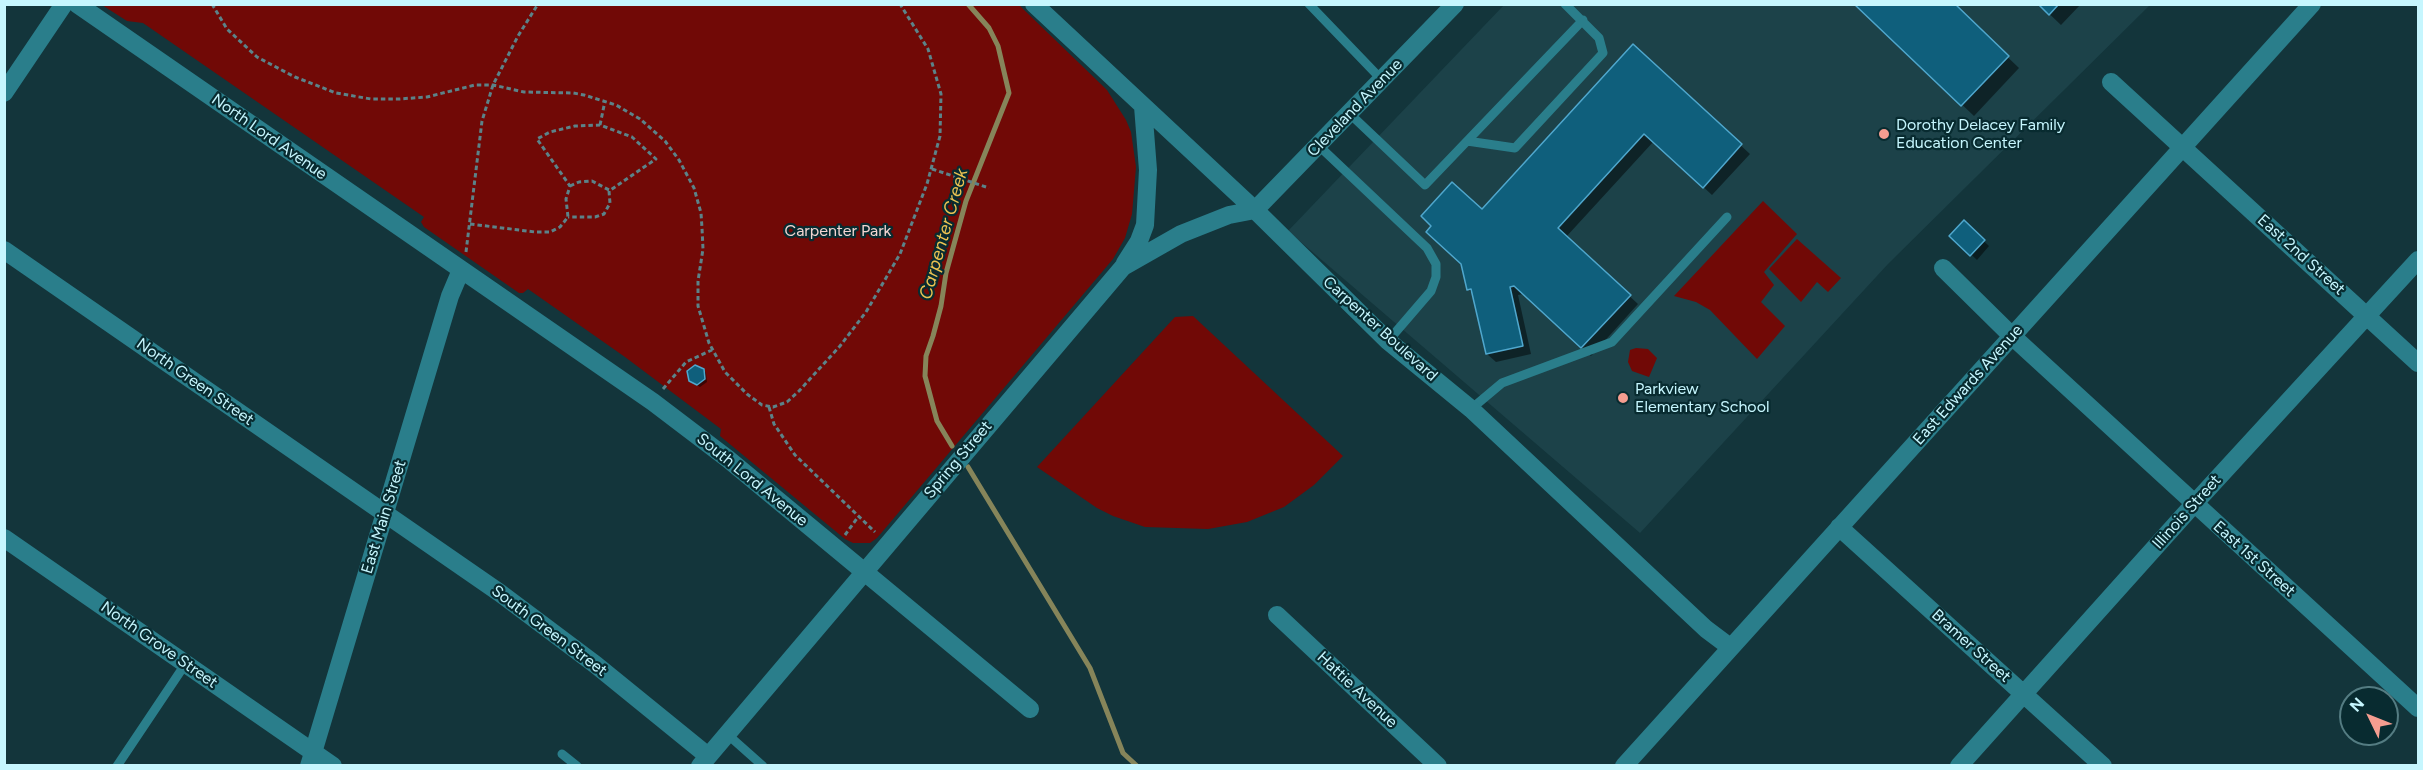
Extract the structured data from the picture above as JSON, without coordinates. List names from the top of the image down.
{
  "streets": {
    "street": [
      "Cleveland Avenue",
      "North Lord Avenue",
      "East 2nd Street",
      "Carpenter Boulevard",
      "North Green Street",
      "East Edwards Avenue",
      "Spring Street",
      "South Lord Avenue",
      "Illinois Street",
      "East Main Street",
      "East 1st Street",
      "South Green Street",
      "North Grove Street",
      "Bramer Street",
      "Hattie Avenue"
    ]
  },
  "crossings": [
    ["Cleveland Avenue", "Carpenter Boulevard"],
    ["Cleveland Avenue", "Spring Street"],
    ["North Lord Avenue", "South Lord Avenue"],
    ["North Lord Avenue", "East Main Street"],
    ["East 2nd Street", "East Edwards Avenue"],
    ["East 2nd Street", "Illinois Street"],
    ["Carpenter Boulevard", "East Edwards Avenue"],
    ["Carpenter Boulevard", "Spring Street"],
    ["North Green Street", "East Main Street"],
    ["North Green Street", "South Green Street"],
    ["East Edwards Avenue", "East 1st Street"],
    ["East Edwards Avenue", "Bramer Street"],
    ["Spring Street", "South Lord Avenue"],
    ["Spring Street", "South Green Street"],
    ["South Lord Avenue", "East Main Street"],
    ["Illinois Street", "East 1st Street"],
    ["Illinois Street", "Bramer Street"],
    ["East Main Street", "South Green Street"],
    ["East Main Street", "North Grove Street"]
  ],
  "water": ["Carpenter Creek"],
  "parks": ["Carpenter Park"],
  "places": ["Dorothy Delacey Family Education Center", "Parkview Elementary School"],
  "north": "top left"
}
